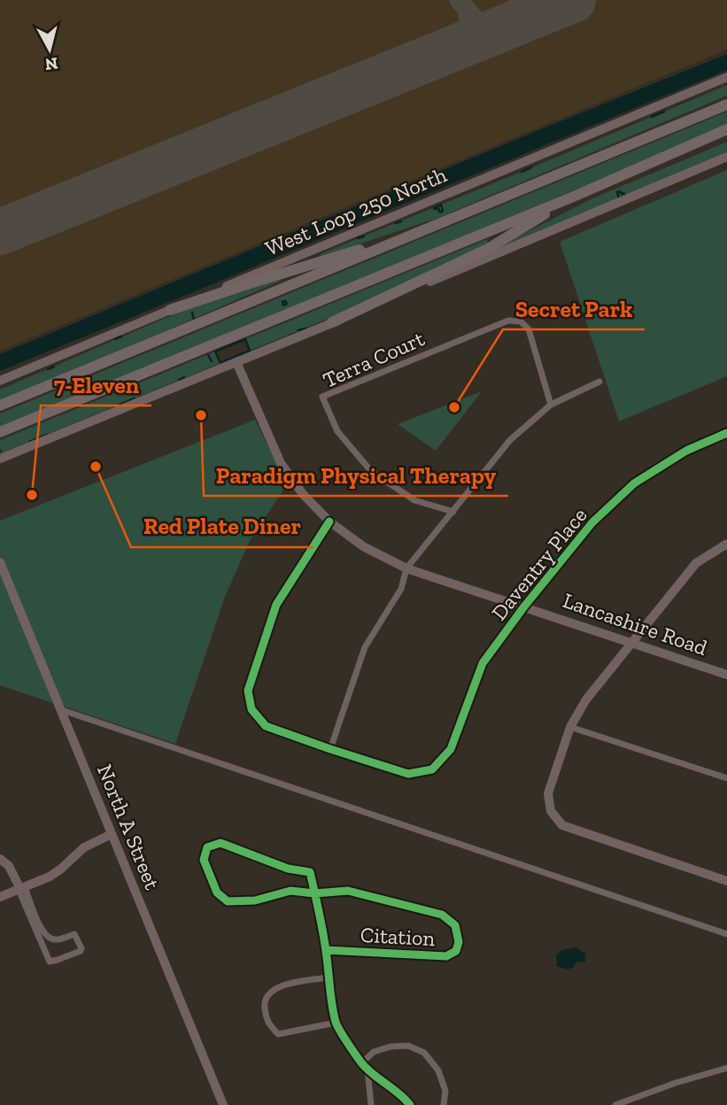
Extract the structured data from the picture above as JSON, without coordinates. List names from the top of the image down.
{
  "streets": {
    "main road": ["West Loop 250 North", "Lancashire Road", "North A Street"],
    "street": ["Terra Court", "Daventry Place", "Citation"]
  },
  "crossings": [
    ["Daventry Place", "Lancashire Road"]
  ],
  "places": [
    "Secret Park",
    "Paradigm Physical Therapy",
    "Red Plate Diner",
    "7-Eleven"
  ],
  "north": "bottom"
}
